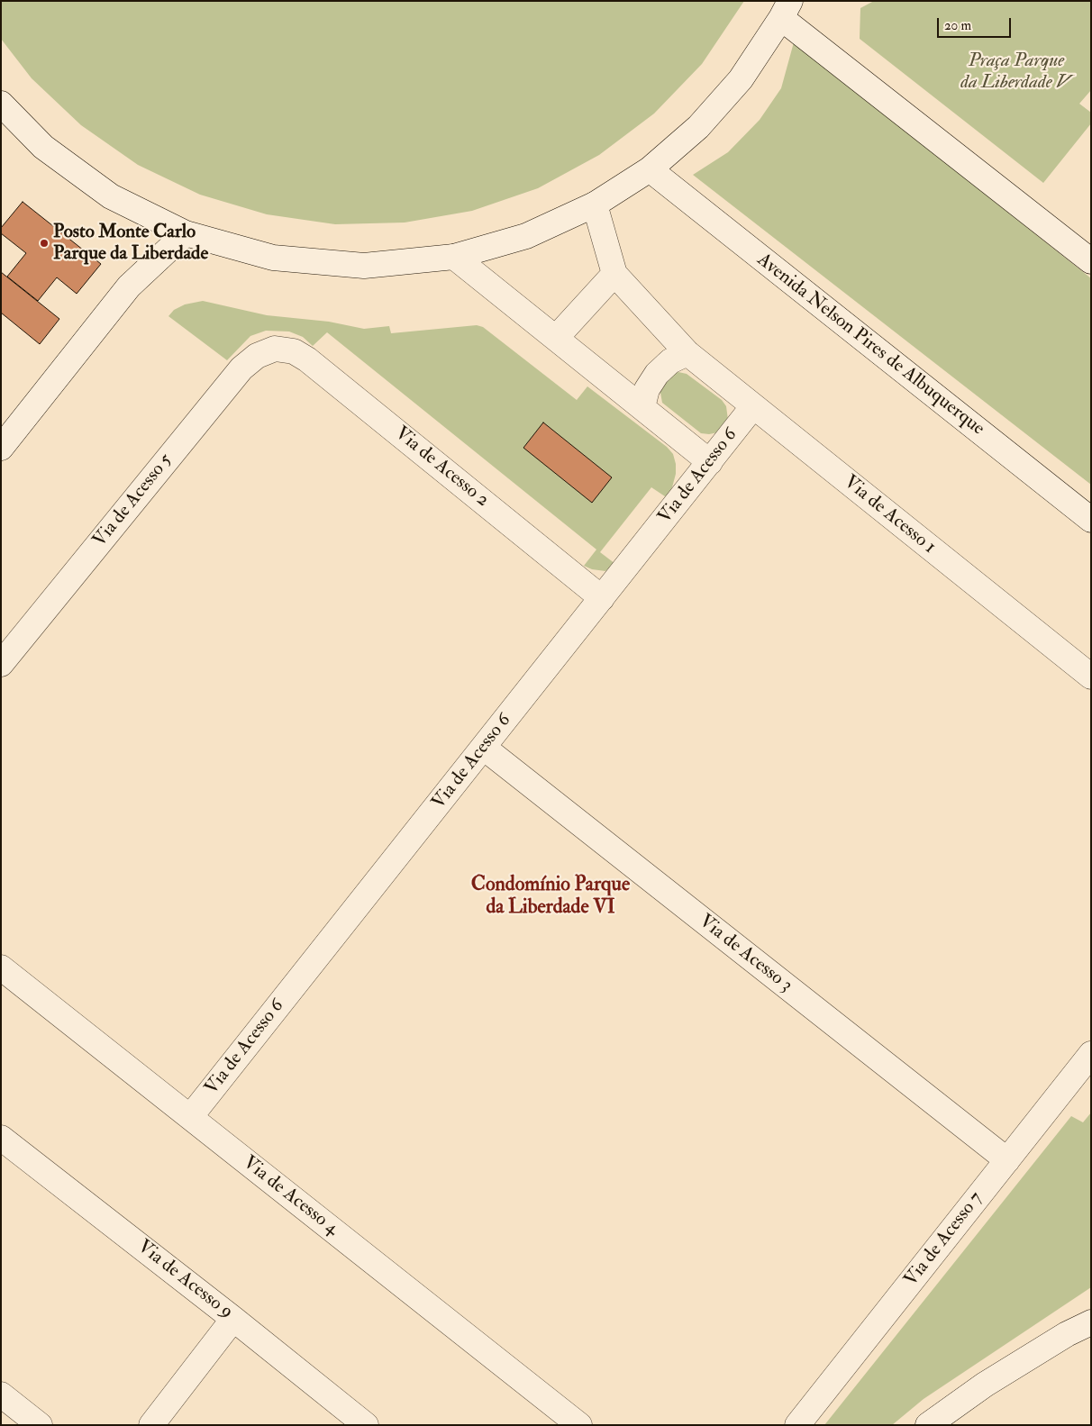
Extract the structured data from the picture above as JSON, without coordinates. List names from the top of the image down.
{
  "streets": {
    "street": [
      "Avenida Nelson Pires de Albuquerque",
      "Via de Acesso 2",
      "Via de Acesso 6",
      "Via de Acesso 5",
      "Via de Acesso 1",
      "Via de Acesso 3",
      "Via de Acesso 4",
      "Via de Acesso 7",
      "Via de Acesso 9"
    ]
  },
  "crossings": [
    ["Via de Acesso 2", "Via de Acesso 6"],
    ["Via de Acesso 2", "Via de Acesso 5"],
    ["Via de Acesso 6", "Via de Acesso 1"],
    ["Via de Acesso 6", "Via de Acesso 3"],
    ["Via de Acesso 6", "Via de Acesso 4"],
    ["Via de Acesso 3", "Via de Acesso 7"]
  ],
  "districts": ["Condomínio Parque da Liberdade VI"],
  "parks": ["Praça Parque da Liberdade V"],
  "places": ["Posto Monte Carlo Parque da Liberdade"],
  "scale_bar": "20 m"
}
